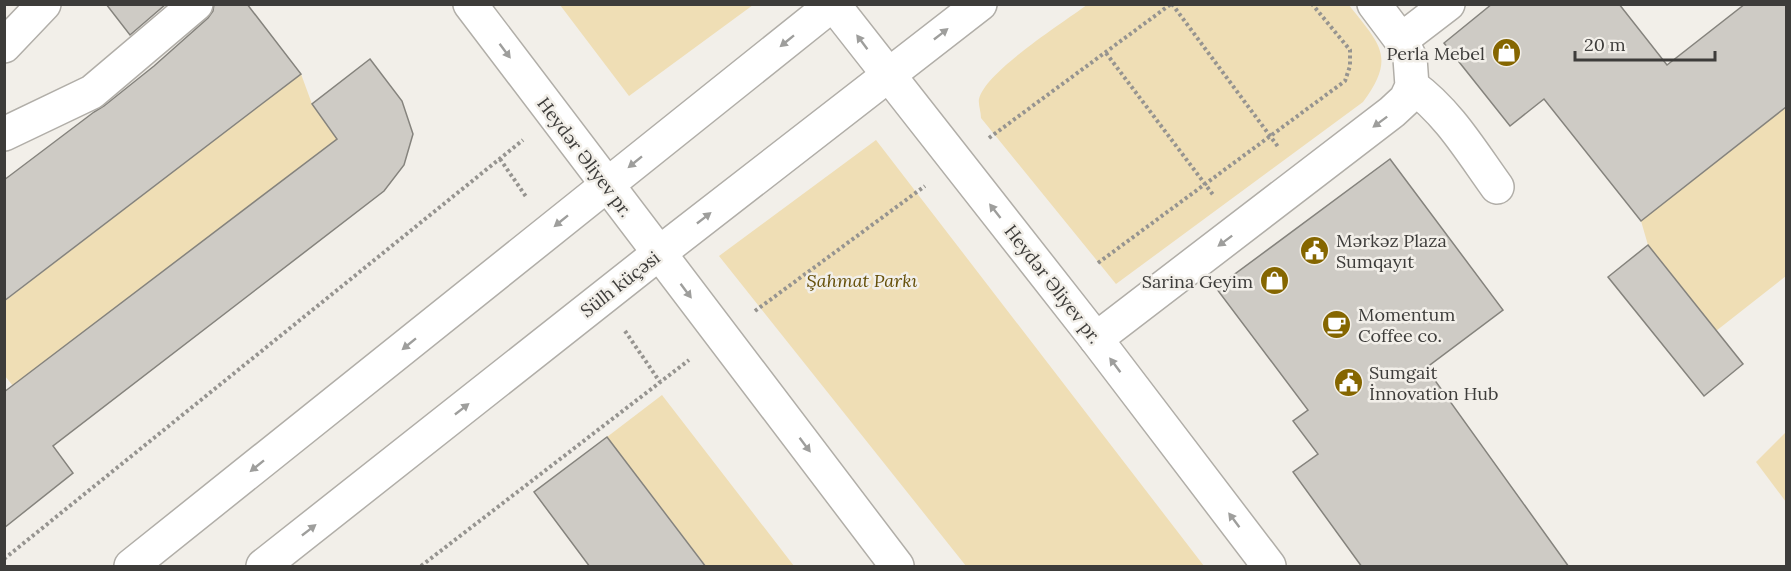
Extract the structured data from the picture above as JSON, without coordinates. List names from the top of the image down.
{
  "streets": {
    "main road": ["Heydər Əliyev pr.", "Sülh küçəsi"]
  },
  "crossings": [
    ["Heydər Əliyev pr.", "Sülh küçəsi"]
  ],
  "parks": ["Şahmat Parkı"],
  "places": {
    "shop": ["Perla Mebel", "Sarina Geyim"],
    "public building": ["Mərkəz Plaza Sumqayıt", "Sumgait İnnovation Hub"],
    "cafe": ["Momentum Coffee co."]
  },
  "scale_bar": "20 m"
}
